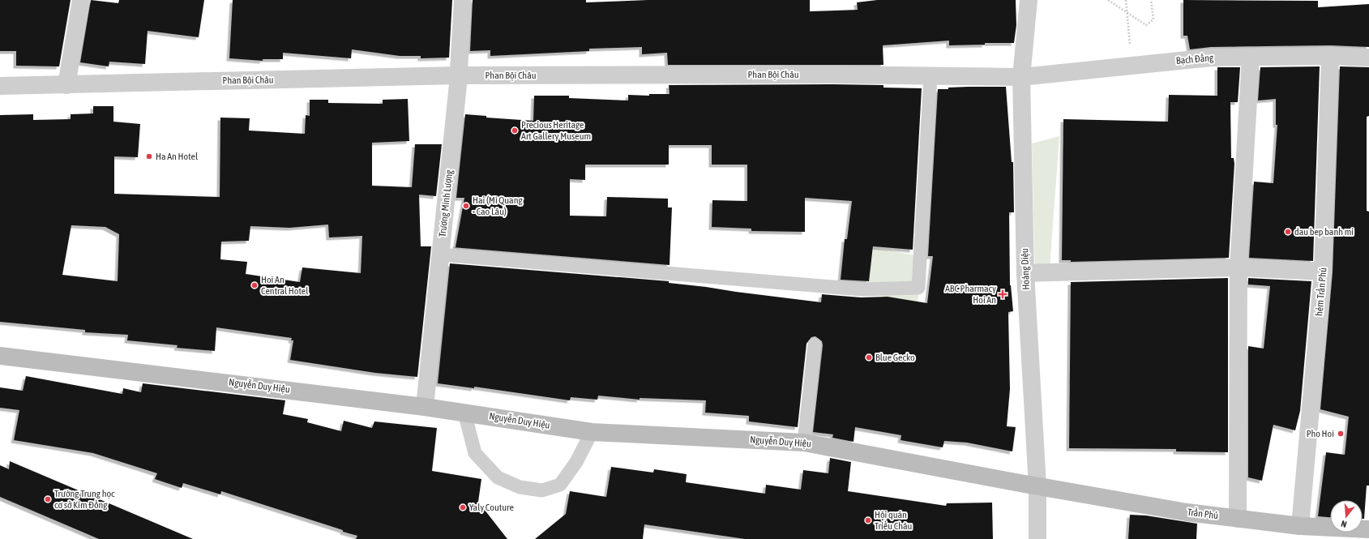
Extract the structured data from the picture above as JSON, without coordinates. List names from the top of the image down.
{
  "streets": {
    "main road": ["Nguyễn Duy Hiệu", "Trần Phú"],
    "street": [
      "Bạch Đằng",
      "Phan Bội Châu",
      "Trương Minh Lượng",
      "Hoàng Diệu",
      "hẻm Trần Phú"
    ]
  },
  "crossings": [
    ["Bạch Đằng", "Phan Bội Châu"],
    ["Bạch Đằng", "Hoàng Diệu"],
    ["Bạch Đằng", "hẻm Trần Phú"],
    ["Phan Bội Châu", "Trương Minh Lượng"],
    ["Phan Bội Châu", "Hoàng Diệu"],
    ["Trương Minh Lượng", "Nguyễn Duy Hiệu"],
    ["Hoàng Diệu", "Nguyễn Duy Hiệu"],
    ["Hoàng Diệu", "Trần Phú"],
    ["hẻm Trần Phú", "Trần Phú"],
    ["Nguyễn Duy Hiệu", "Trần Phú"]
  ],
  "places": {
    "other": [
      "Precious Heritage Art Gallery Museum",
      "Ha An Hotel",
      "Hai (Mì Quang - Cao Lâu)",
      "dau bep banh mi",
      "Hoi An Central Hotel",
      "Blue Gecko",
      "Pho Hoi",
      "Trường Trung học cơ sở Kim Đồng",
      "Yaly Couture",
      "Hội quán Triều Châu"
    ],
    "health": ["ABC Pharmacy Hoi An"]
  },
  "north": "bottom"
}
